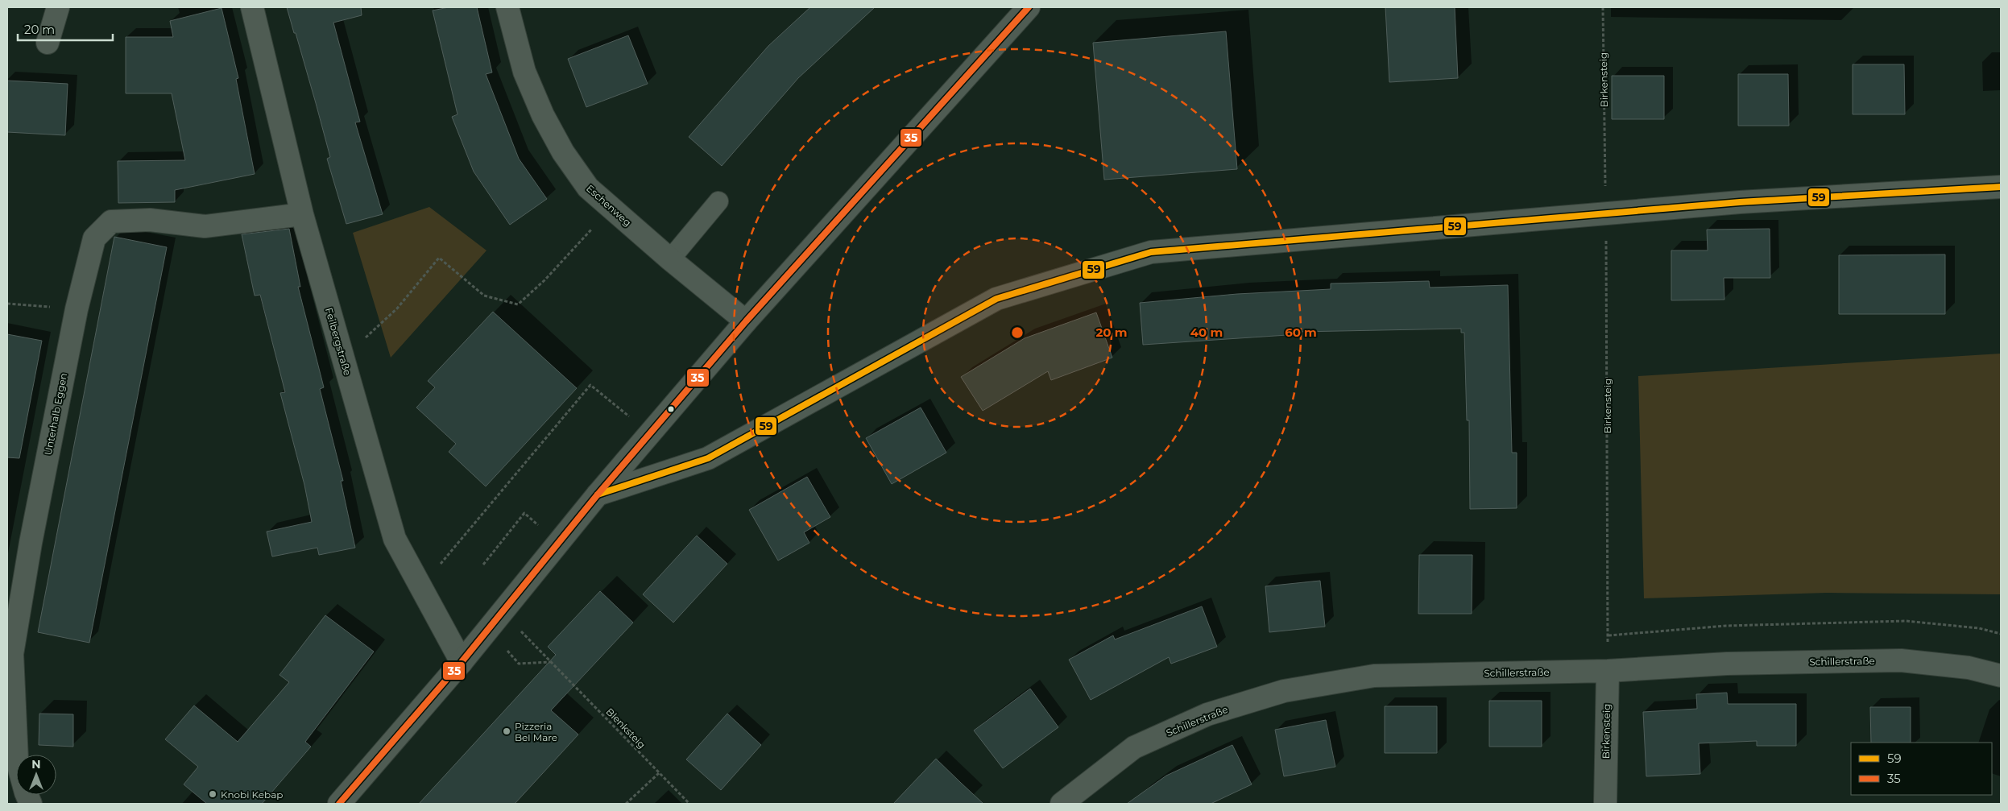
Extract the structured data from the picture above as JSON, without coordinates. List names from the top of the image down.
{
  "streets": {
    "street": [
      "Birkensteig",
      "Eschenweg",
      "Feilbergstraße",
      "Unterhalb Eggen",
      "Schillerstraße"
    ],
    "path": ["Blenksteig"]
  },
  "crossings": [
    ["Birkensteig", "Schillerstraße"],
    ["Feilbergstraße", "Unterhalb Eggen"]
  ],
  "places": ["Pizzeria Bel Mare", "Knobi Kebap"],
  "lines": ["transit line 35", "transit line 59"],
  "legend": ["59", "35"],
  "scale_bar": "20 m",
  "north": "top",
  "rings": ["20 m", "40 m", "60 m"]
}
